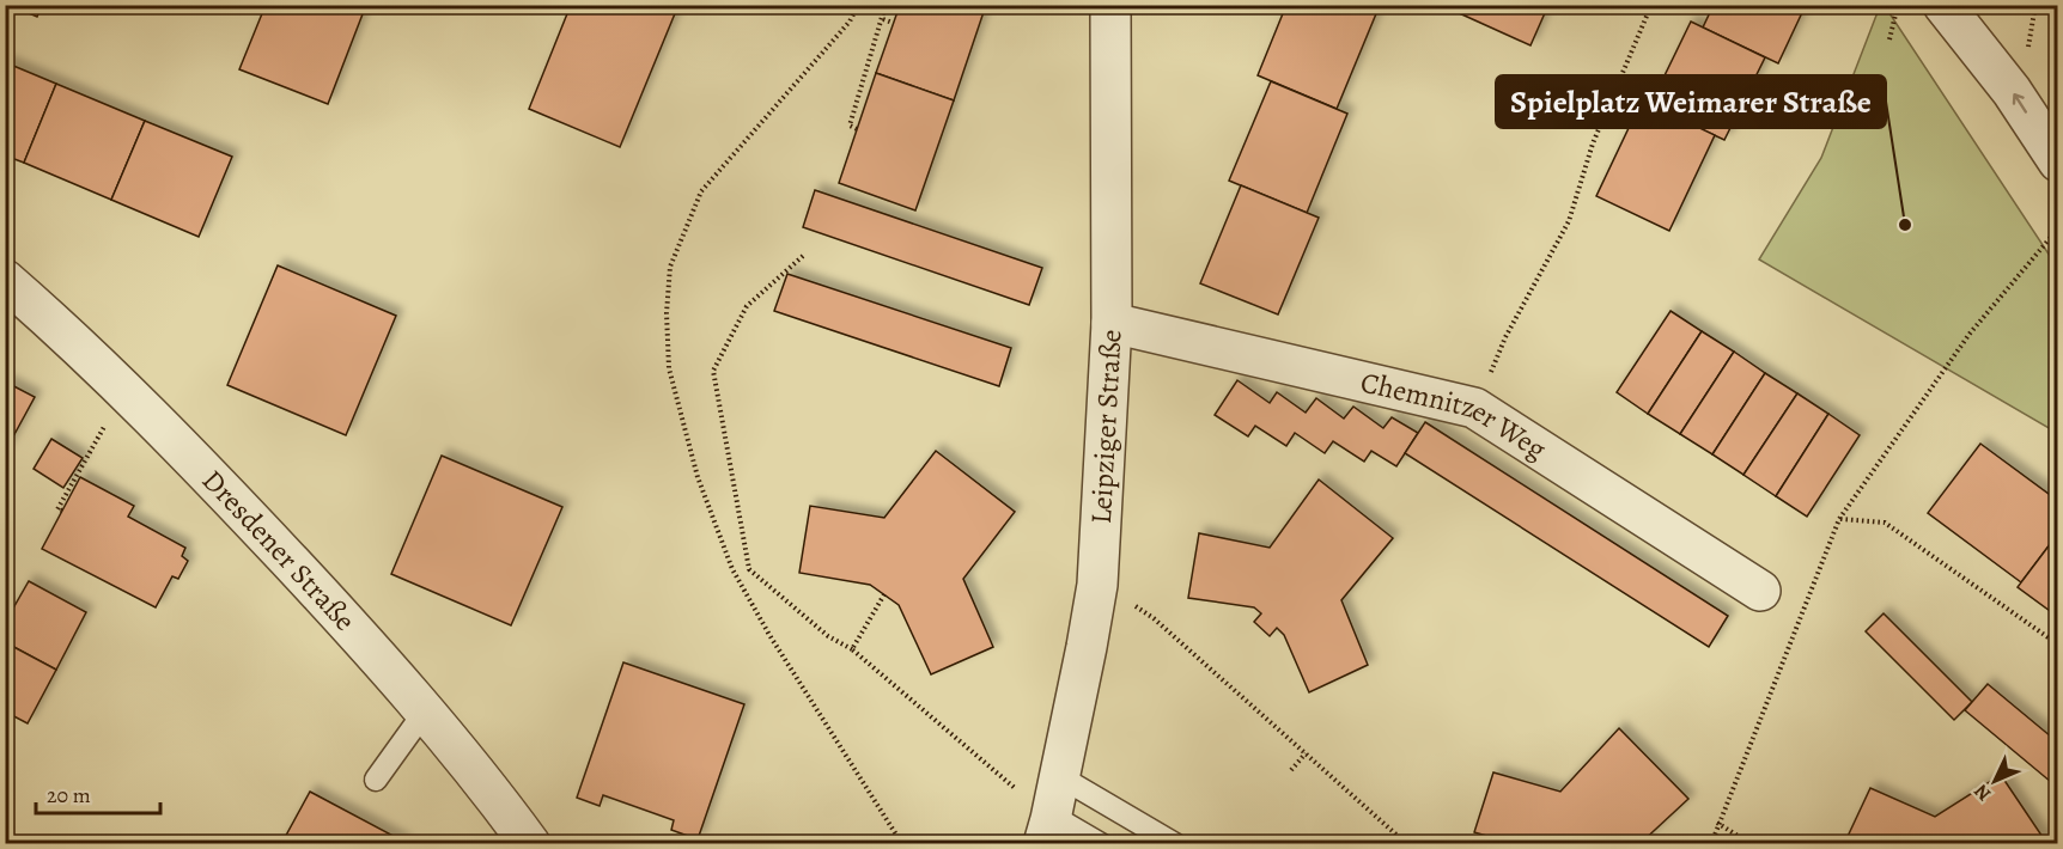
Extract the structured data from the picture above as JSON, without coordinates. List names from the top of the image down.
{
  "streets": {
    "street": ["Chemnitzer Weg", "Leipziger Straße", "Dresdener Straße"]
  },
  "crossings": [
    ["Chemnitzer Weg", "Leipziger Straße"]
  ],
  "places": ["Spielplatz Weimarer Straße"],
  "scale_bar": "20 m",
  "north": "bottom left"
}
